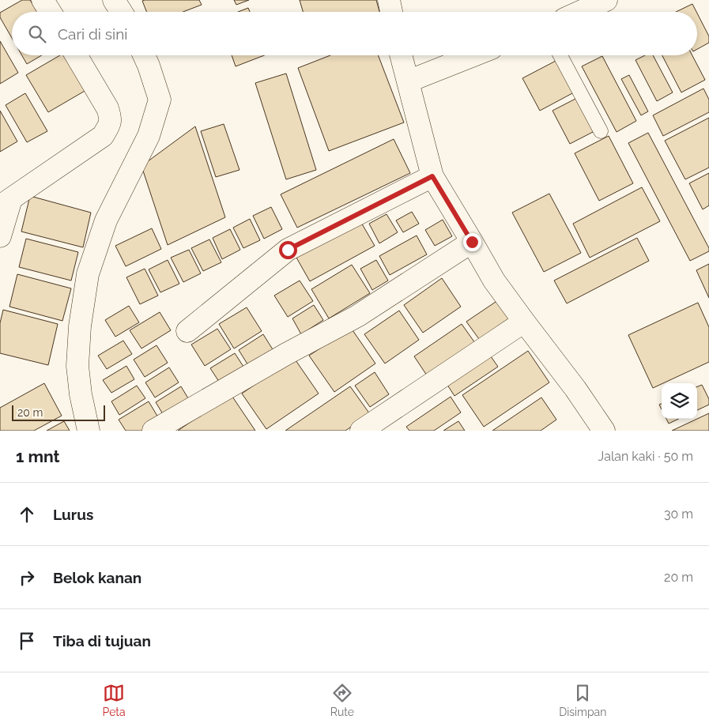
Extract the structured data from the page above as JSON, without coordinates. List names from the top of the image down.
{
  "scale_bar": "20 m",
  "page": {
    "search": "Cari di sini",
    "scale": "20 m",
    "heading": ["1 mnt", "Jalan kaki · 50 m"],
    "list": [
      ["Lurus", "30 m"],
      ["Belok kanan", "20 m"],
      "Tiba di tujuan"
    ],
    "nav": ["Peta", "Rute", "Disimpan"]
  }
}
